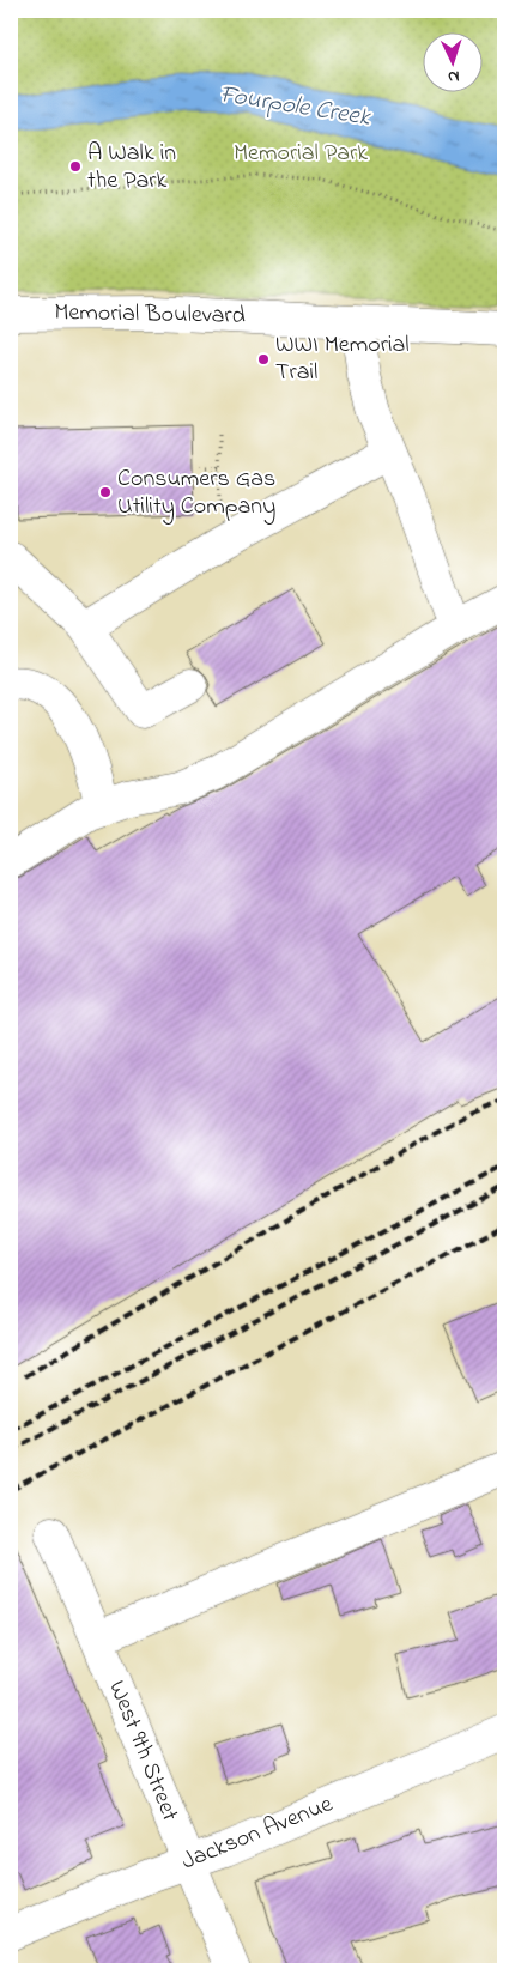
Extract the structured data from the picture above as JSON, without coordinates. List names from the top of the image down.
{
  "streets": {
    "street": ["Memorial Boulevard", "West 9th Street", "Jackson Avenue"]
  },
  "crossings": [
    ["West 9th Street", "Jackson Avenue"]
  ],
  "water": ["Fourpole Creek"],
  "parks": ["Memorial Park"],
  "places": ["A Walk in the Park", "WWI Memorial Trail", "Consumers Gas Utility Company"],
  "north": "bottom"
}
